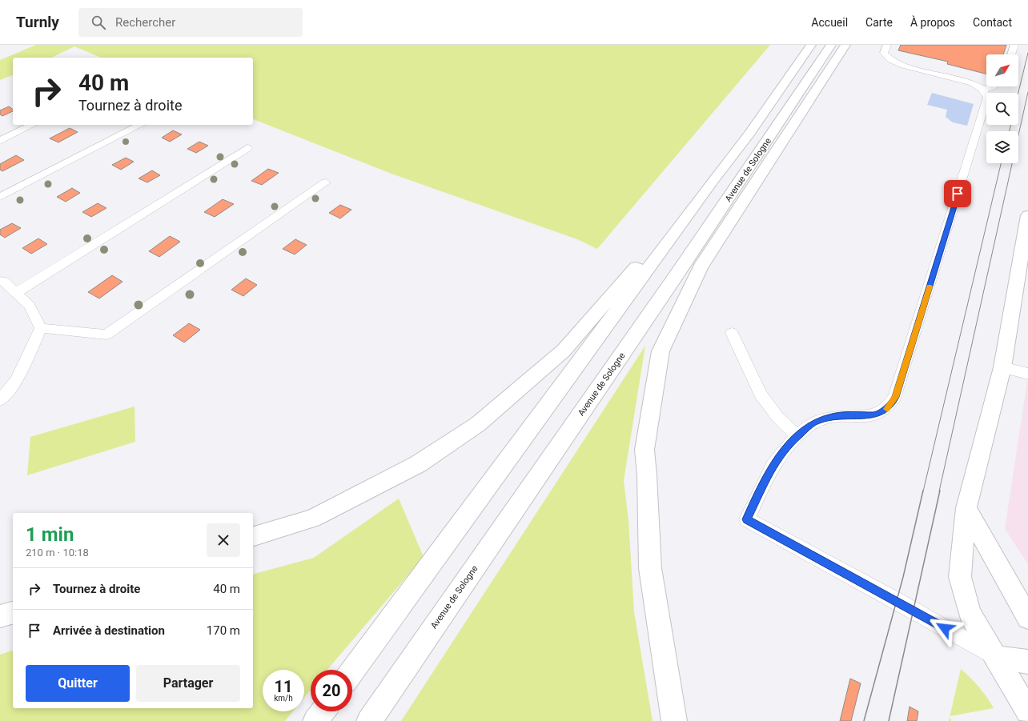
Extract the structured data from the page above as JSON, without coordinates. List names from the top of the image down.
{
  "streets": {
    "main road": ["Avenue de Sologne"]
  },
  "north": "top right",
  "page": {
    "header": "Turnly",
    "search": "Rechercher",
    "nav": [
      "Accueil",
      "Carte",
      "À propos",
      "Contact"
    ],
    "turn": ["40 m", "Tournez à droite"],
    "heading": ["1 min", "210 m · 10:18"],
    "list": [
      {
        "name": "Tournez à droite",
        "value": "40 m"
      },
      {
        "name": "Arrivée à destination",
        "value": "170 m"
      }
    ],
    "buttons": ["Quitter", "Partager"],
    "speed": "11 km/h",
    "limit": "20"
  }
}
